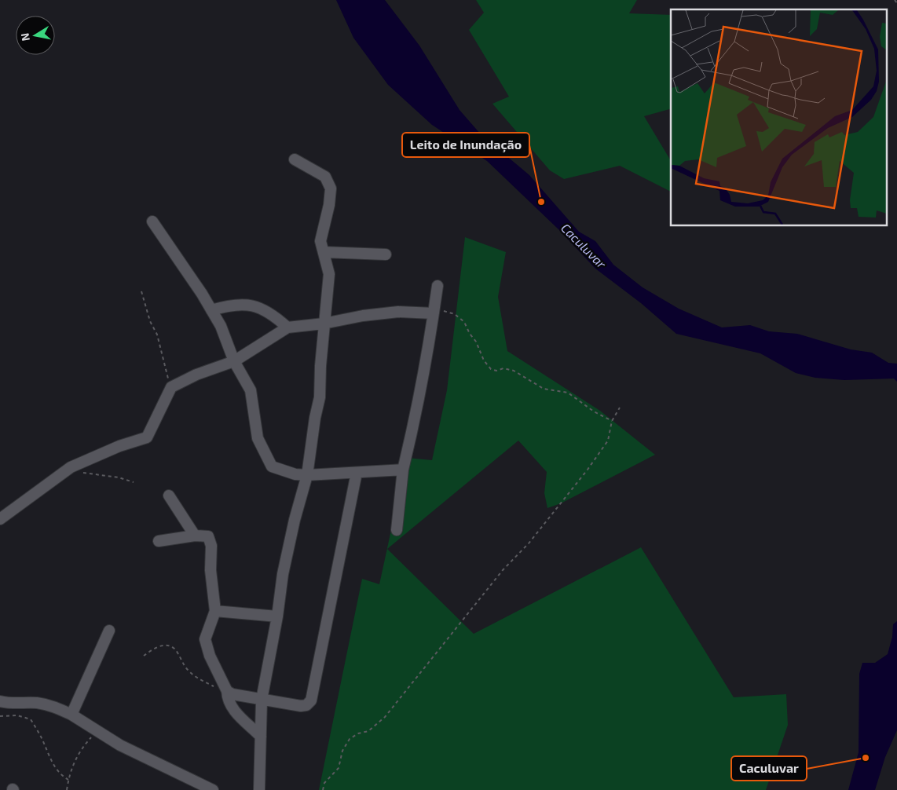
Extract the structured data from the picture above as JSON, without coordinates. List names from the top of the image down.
{
  "water": ["Caculuvar"],
  "places": ["Leito de Inundação", "Caculuvar"],
  "north": "left"
}
